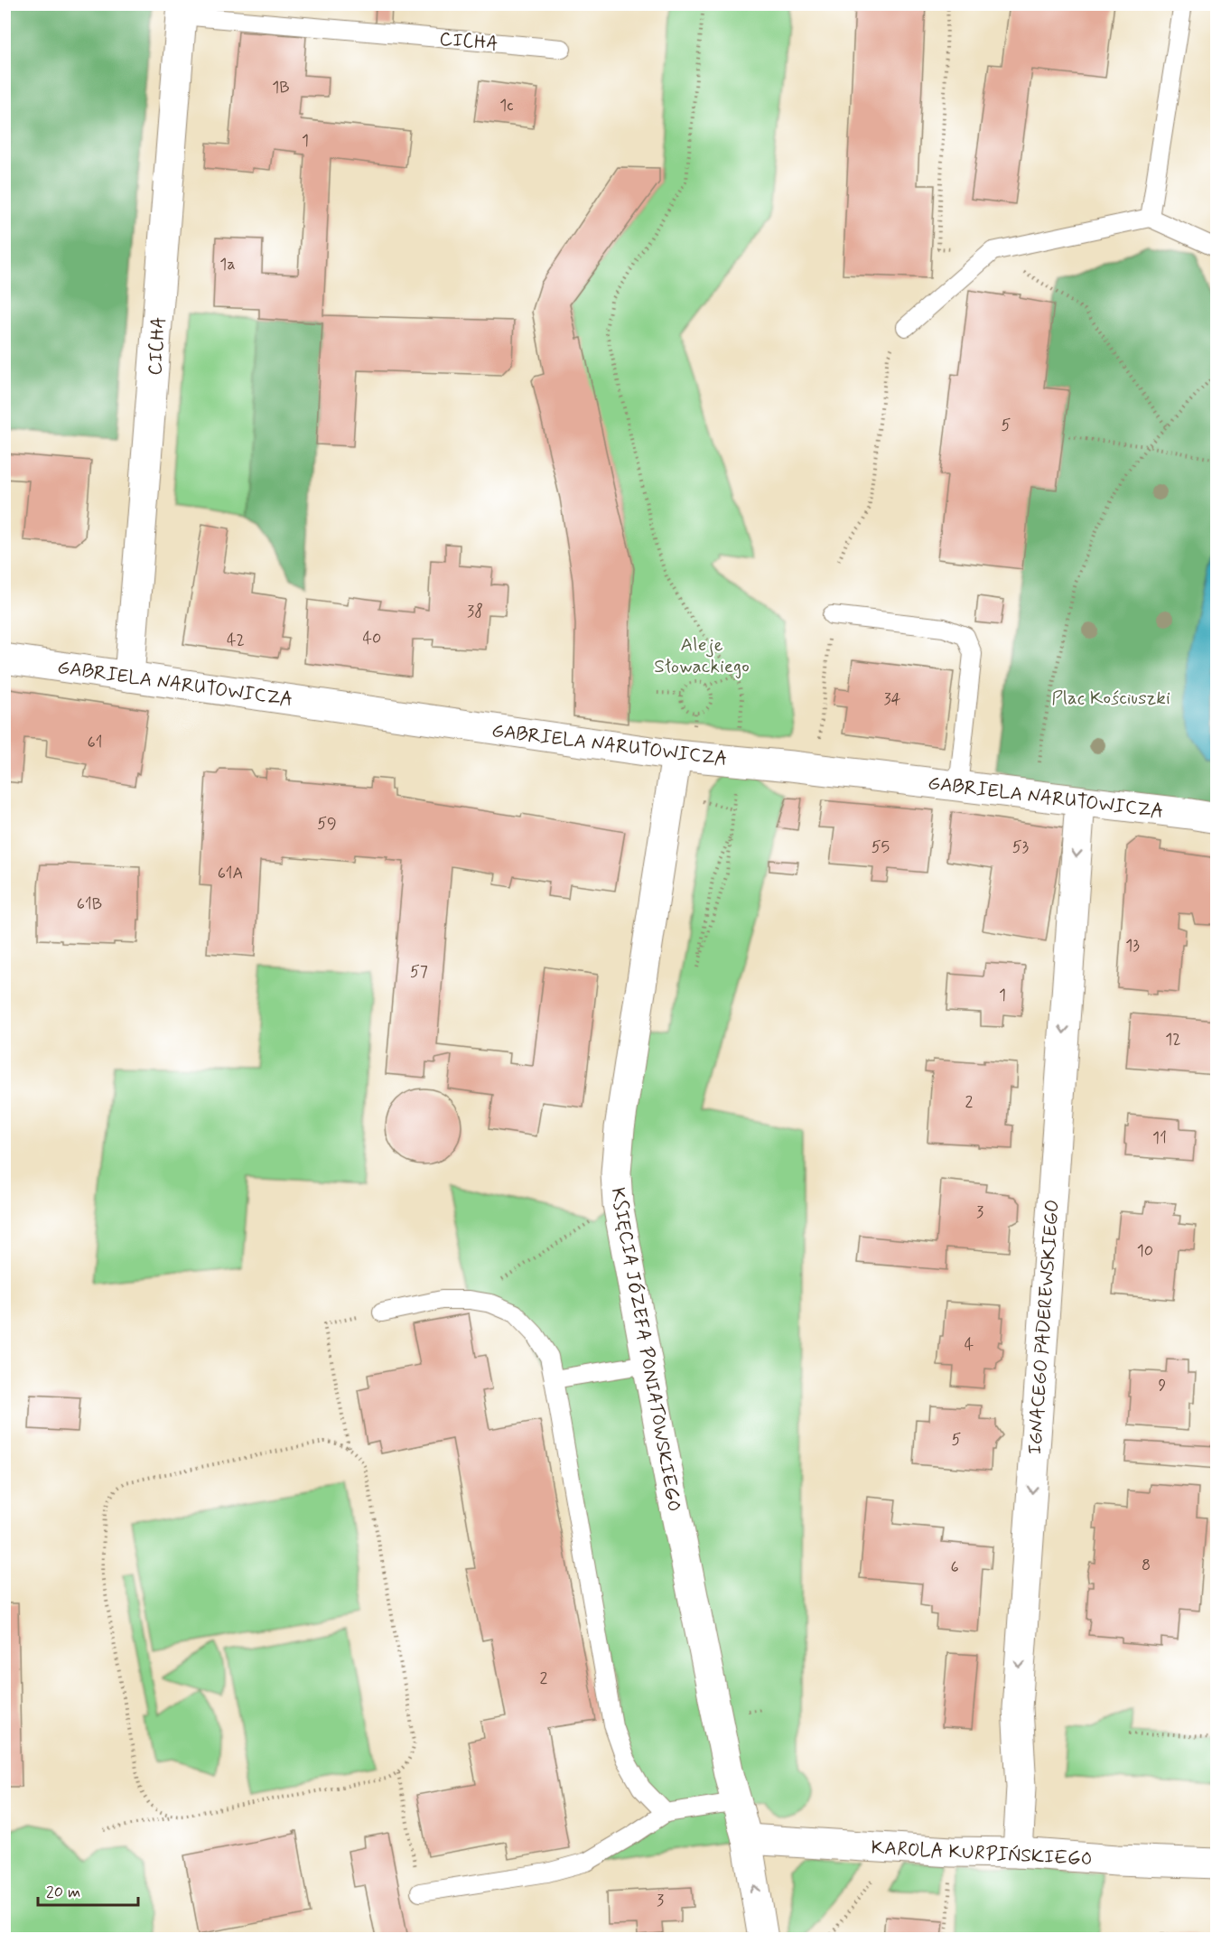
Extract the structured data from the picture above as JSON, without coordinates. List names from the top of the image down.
{
  "streets": {
    "street": [
      "CICHA",
      "GABRIELA NARUTOWICZA",
      "IGNACEGO PADEREWSKIEGO",
      "KSIĘCIA JÓZEFA PONIATOWSKIEGO",
      "KAROLA KURPIŃSKIEGO"
    ]
  },
  "crossings": [
    ["CICHA", "GABRIELA NARUTOWICZA"],
    ["GABRIELA NARUTOWICZA", "IGNACEGO PADEREWSKIEGO"],
    ["GABRIELA NARUTOWICZA", "KSIĘCIA JÓZEFA PONIATOWSKIEGO"],
    ["IGNACEGO PADEREWSKIEGO", "KAROLA KURPIŃSKIEGO"],
    ["KSIĘCIA JÓZEFA PONIATOWSKIEGO", "KAROLA KURPIŃSKIEGO"]
  ],
  "one_way": ["IGNACEGO PADEREWSKIEGO"],
  "parks": ["Aleje Słowackiego", "Plac Kościuszki"],
  "house_numbers": [
    "1B",
    "1c",
    "1",
    "1a",
    "5",
    "38",
    "40",
    "42",
    "34",
    "61",
    "59",
    "55",
    "53",
    "61A",
    "61B",
    "13",
    "57",
    "1",
    "12",
    "2",
    "11",
    "3",
    "10",
    "4",
    "9",
    "5",
    "8",
    "6",
    "2",
    "3"
  ],
  "scale_bar": "20 m"
}
